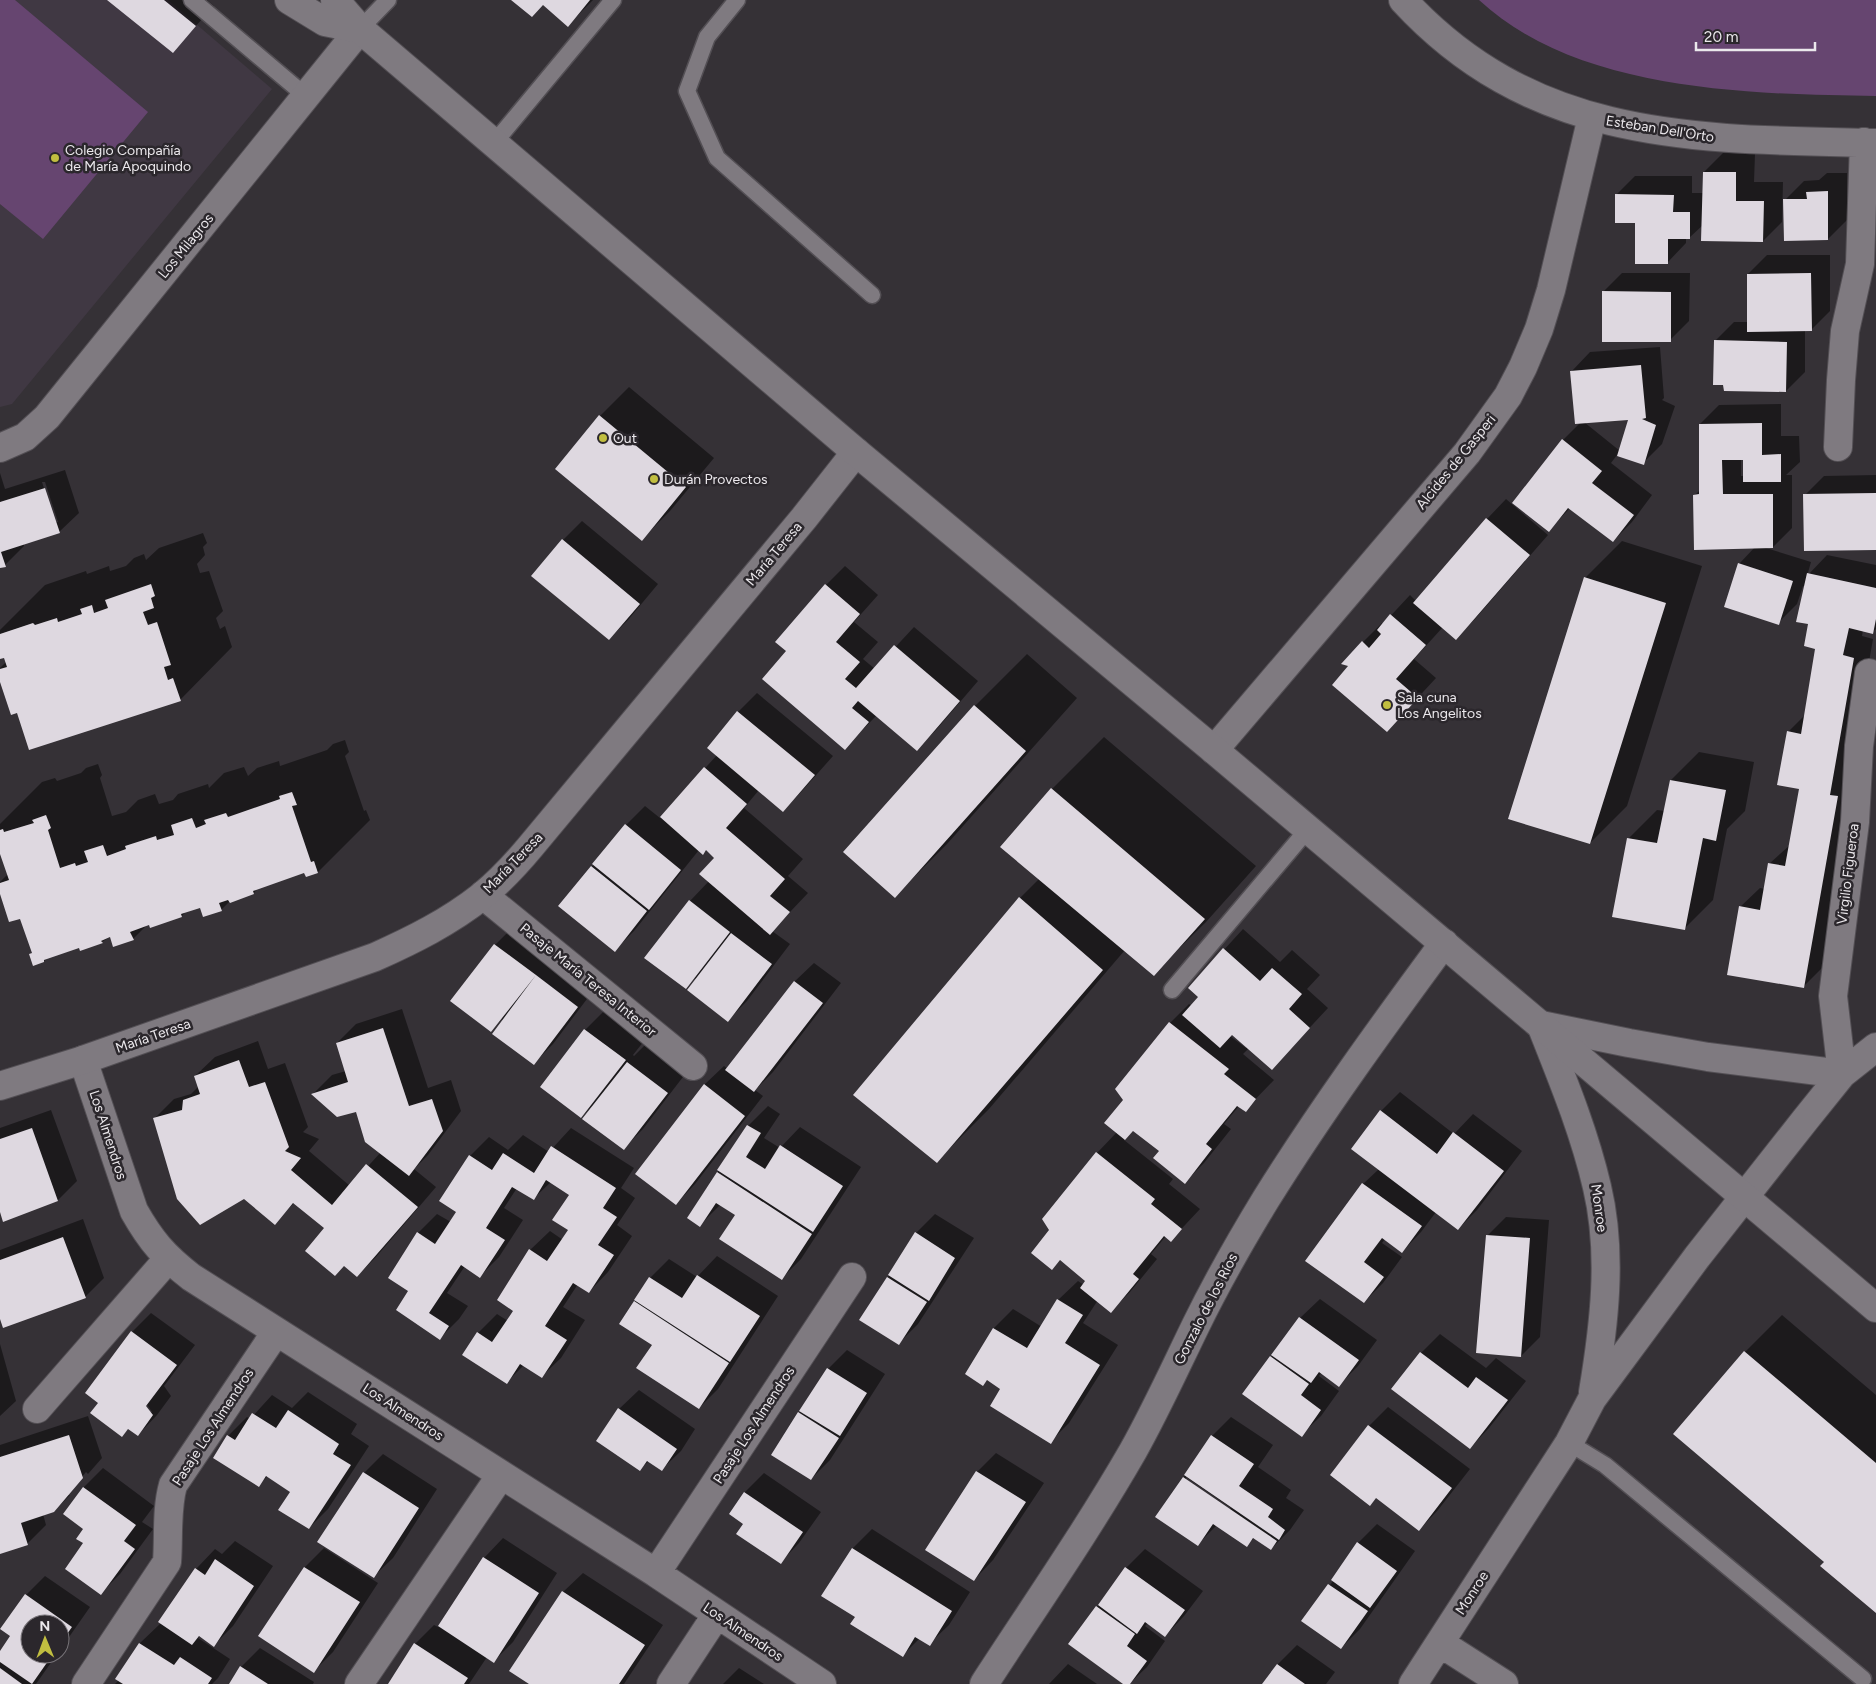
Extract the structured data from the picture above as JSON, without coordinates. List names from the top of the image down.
{
  "streets": {
    "street": [
      "Esteban Dell'Orto",
      "Los Milagros",
      "Alcides de Gasperi",
      "María Teresa",
      "Virgilio Figueroa",
      "Pasaje María Teresa Interior",
      "Los Almendros",
      "Monroe",
      "Gonzalo de los Ríos",
      "Pasaje Los Almendros"
    ]
  },
  "crossings": [
    ["Esteban Dell'Orto", "Alcides de Gasperi"],
    ["María Teresa", "Pasaje María Teresa Interior"],
    ["María Teresa", "Los Almendros"],
    ["Los Almendros", "Pasaje Los Almendros"]
  ],
  "places": [
    "Colegio Compañía de María Apoquindo",
    "Out",
    "Durán Provectos",
    "Sala cuna Los Angelitos"
  ],
  "scale_bar": "20 m",
  "north": "top"
}
